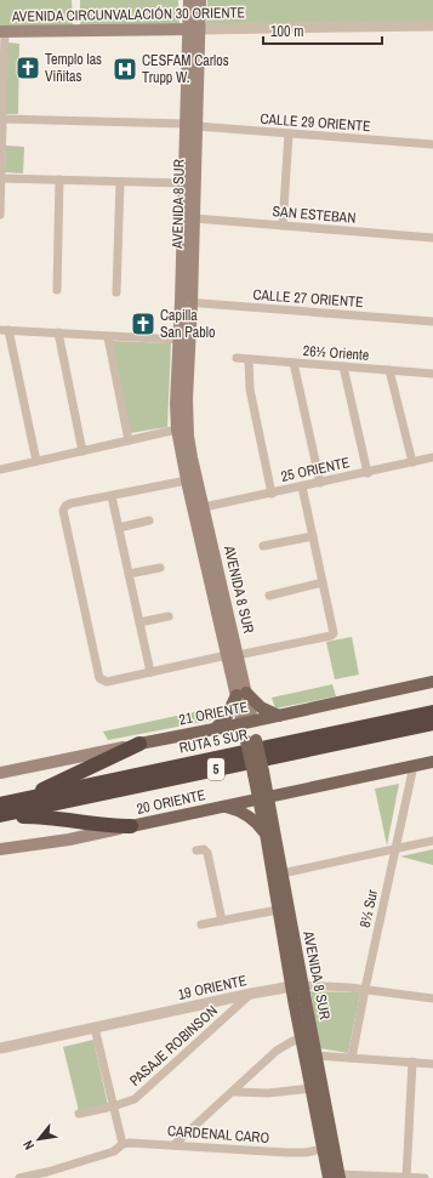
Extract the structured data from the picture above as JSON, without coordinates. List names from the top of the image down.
{
  "streets": {
    "highway": ["RUTA 5 SUR", "5"],
    "main road": [
      "AVENIDA CIRCUNVALACIÓN 30 ORIENTE",
      "AVENIDA 8 SUR",
      "21 ORIENTE",
      "20 ORIENTE"
    ],
    "street": [
      "CALLE 29 ORIENTE",
      "SAN ESTEBAN",
      "CALLE 27 ORIENTE",
      "26½ Oriente",
      "25 ORIENTE",
      "8½ Sur",
      "19 ORIENTE",
      "PASAJE ROBINSON",
      "CARDENAL CARO"
    ]
  },
  "crossings": [
    ["AVENIDA CIRCUNVALACIÓN 30 ORIENTE", "AVENIDA 8 SUR"],
    ["CALLE 29 ORIENTE", "AVENIDA 8 SUR"],
    ["AVENIDA 8 SUR", "SAN ESTEBAN"],
    ["AVENIDA 8 SUR", "CALLE 27 ORIENTE"],
    ["AVENIDA 8 SUR", "25 ORIENTE"],
    ["AVENIDA 8 SUR", "21 ORIENTE"],
    ["AVENIDA 8 SUR", "20 ORIENTE"],
    ["AVENIDA 8 SUR", "19 ORIENTE"],
    ["AVENIDA 8 SUR", "CARDENAL CARO"],
    ["20 ORIENTE", "8½ Sur"],
    ["8½ Sur", "19 ORIENTE"],
    ["19 ORIENTE", "PASAJE ROBINSON"]
  ],
  "places": {
    "church": ["Templo las Viñitas", "Capilla San Pablo"],
    "hospital": ["CESFAM Carlos Trupp W."]
  },
  "scale_bar": "100 m",
  "north": "bottom left"
}
